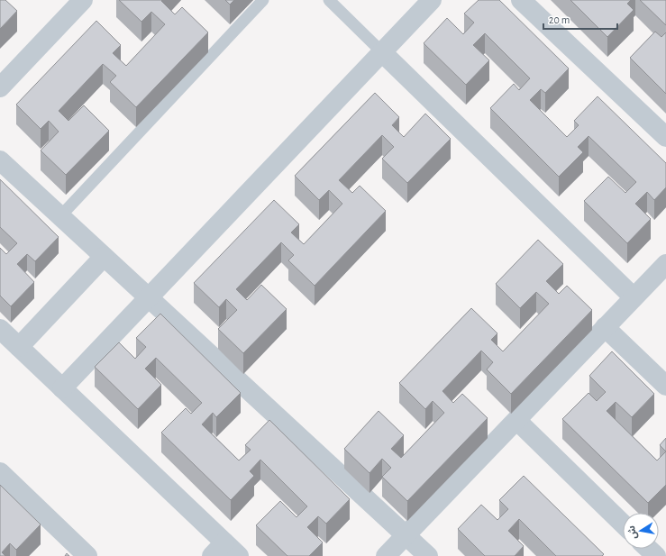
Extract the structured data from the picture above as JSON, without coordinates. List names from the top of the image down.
{
  "scale_bar": "20 m",
  "north": "left"
}
